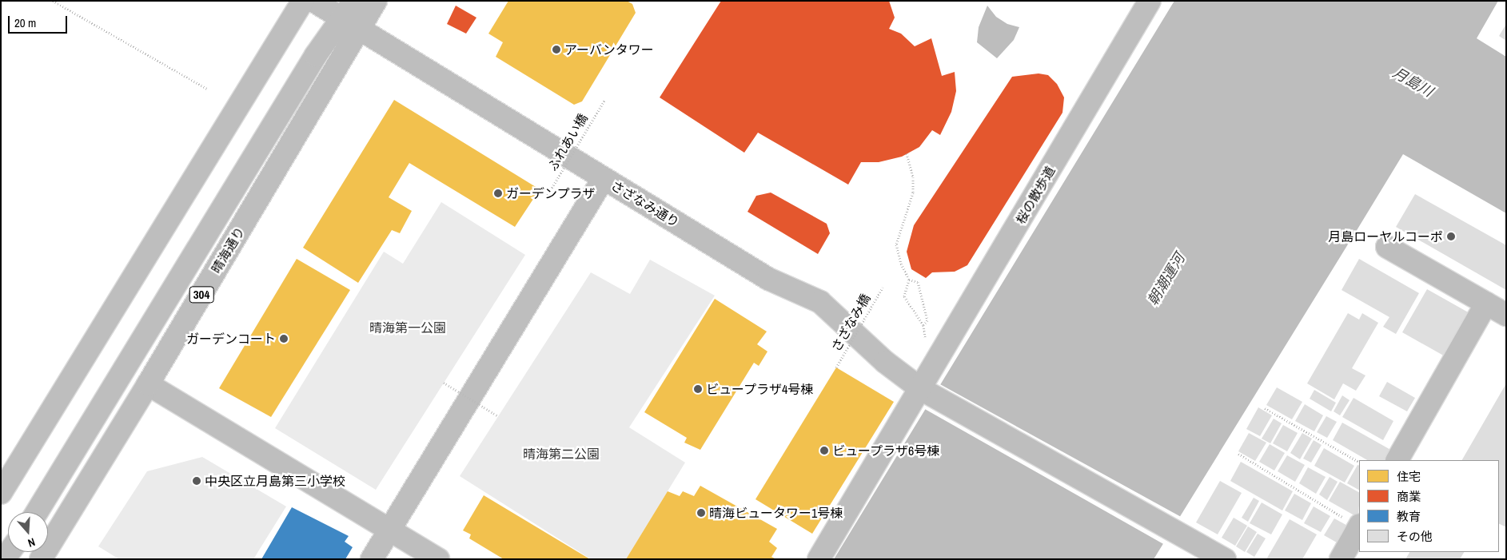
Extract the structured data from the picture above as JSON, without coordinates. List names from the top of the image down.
{
  "streets": {
    "street": [
      "桜の散歩道",
      "さざなみ通り",
      "晴海通り",
      "304"
    ],
    "path": ["ふれあい橋", "さざなみ橋"]
  },
  "crossings": [
    ["桜の散歩道", "さざなみ通り"],
    ["さざなみ通り", "晴海通り"]
  ],
  "water": ["月島川", "朝潮運河"],
  "parks": ["晴海第一公園", "晴海第二公園"],
  "places": [
    "アーバンタワー",
    "ガーデンプラザ",
    "月島ローヤルコーポ",
    "ガーデンコート",
    "ビュープラザ4号棟",
    "ビュープラザ6号棟",
    "中央区立月島第三小学校",
    "晴海ビュータワー1号棟"
  ],
  "legend": [
    "住宅",
    "商業",
    "教育",
    "その他"
  ],
  "scale_bar": "20 m",
  "north": "bottom"
}
